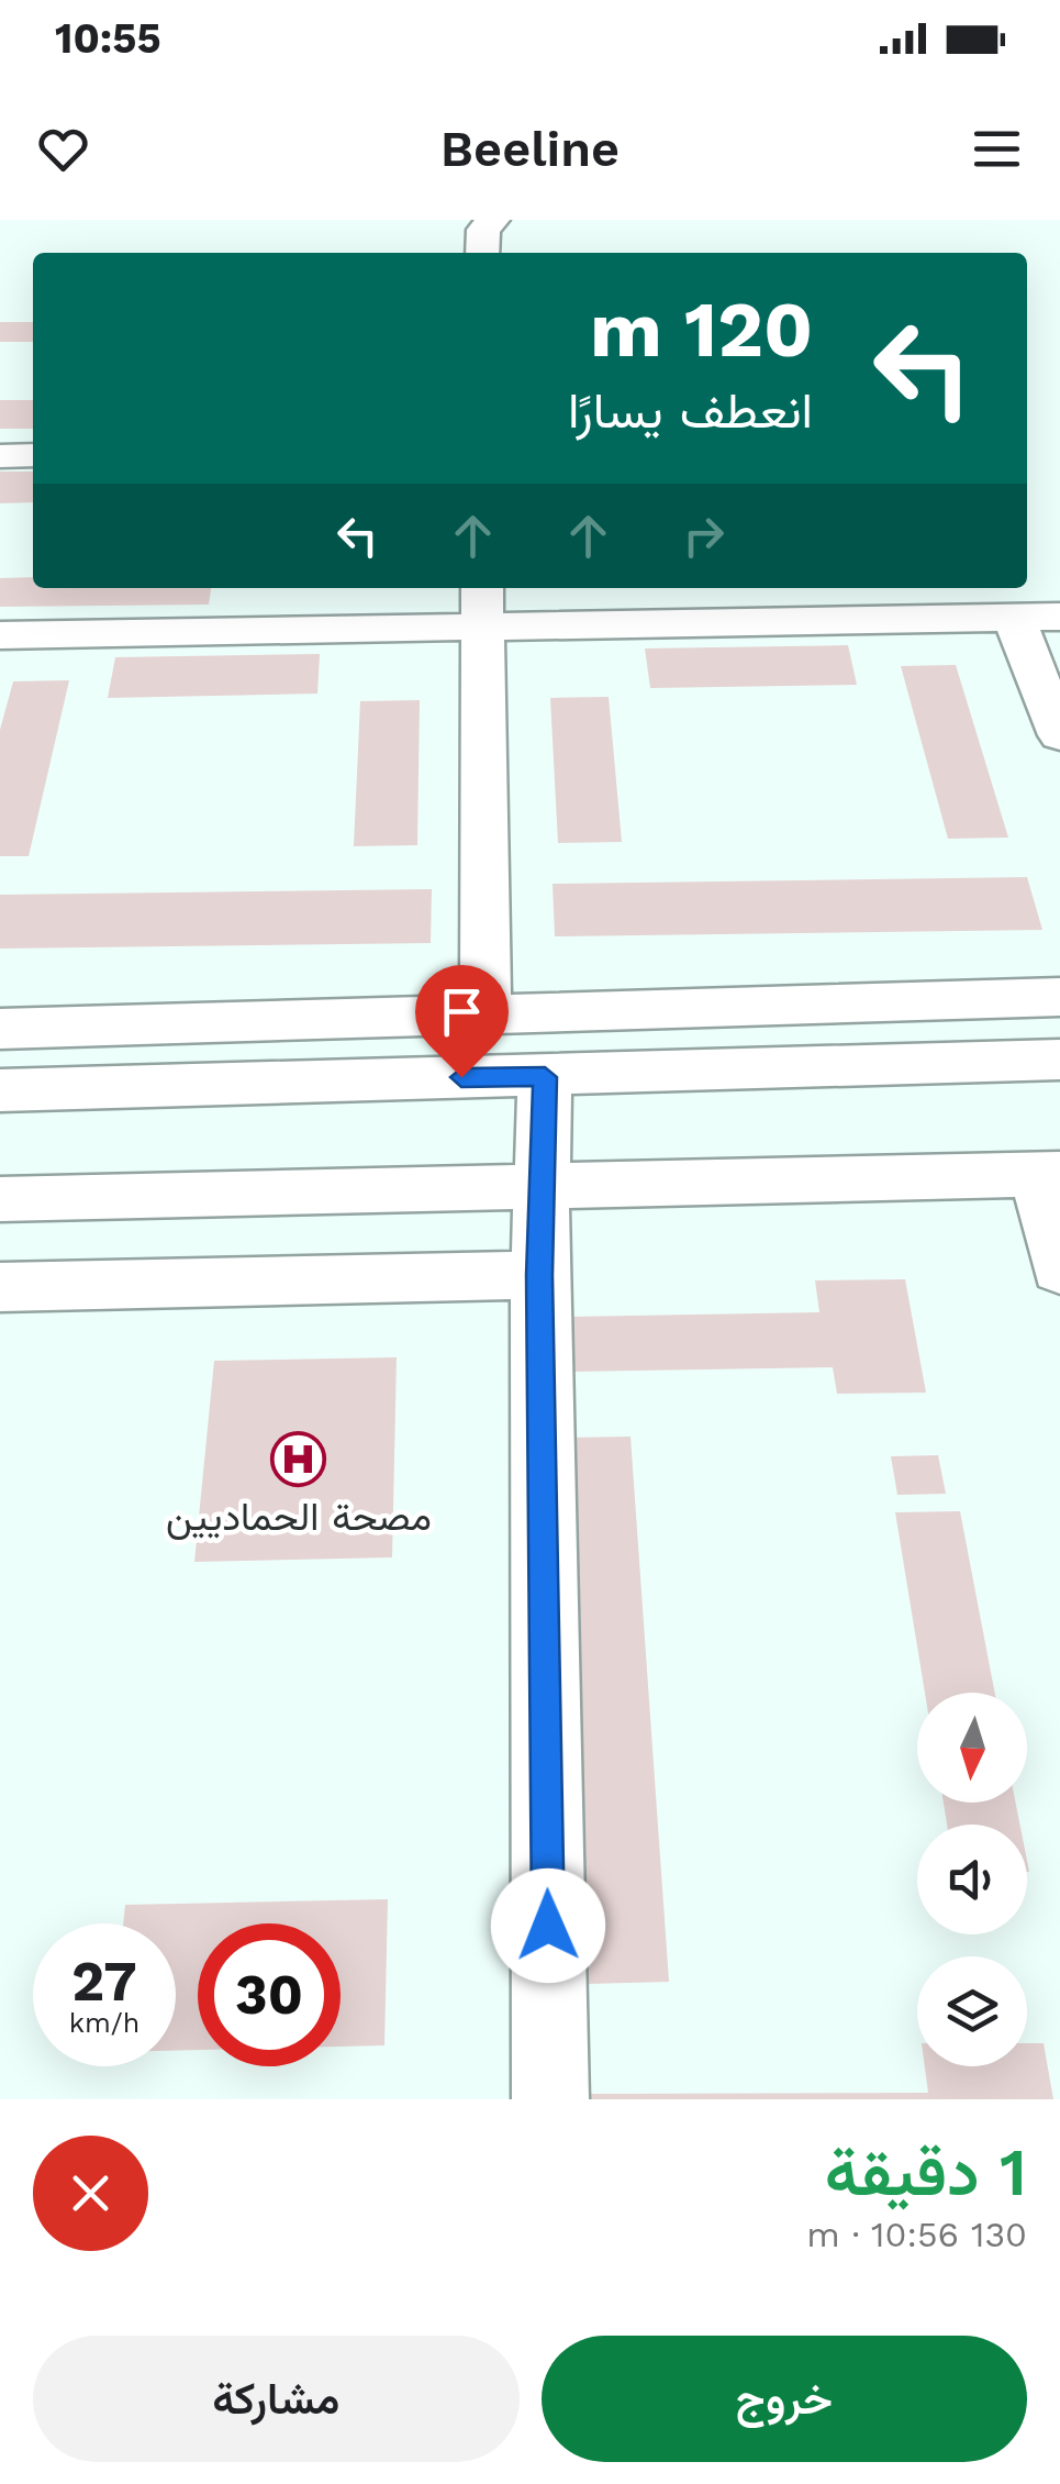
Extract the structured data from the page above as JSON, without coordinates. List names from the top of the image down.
{
  "places": {
    "hospital": ["مصحة الحماديين"]
  },
  "north": "bottom",
  "page": {
    "status": "10:55",
    "header": "Beeline",
    "turn": ["120 m", "انعطف يسارًا"],
    "speed": "27 km/h",
    "limit": "30",
    "heading": ["1 دقيقة", "130 m · 10:56"],
    "buttons": ["خروج", "مشاركة"]
  }
}
